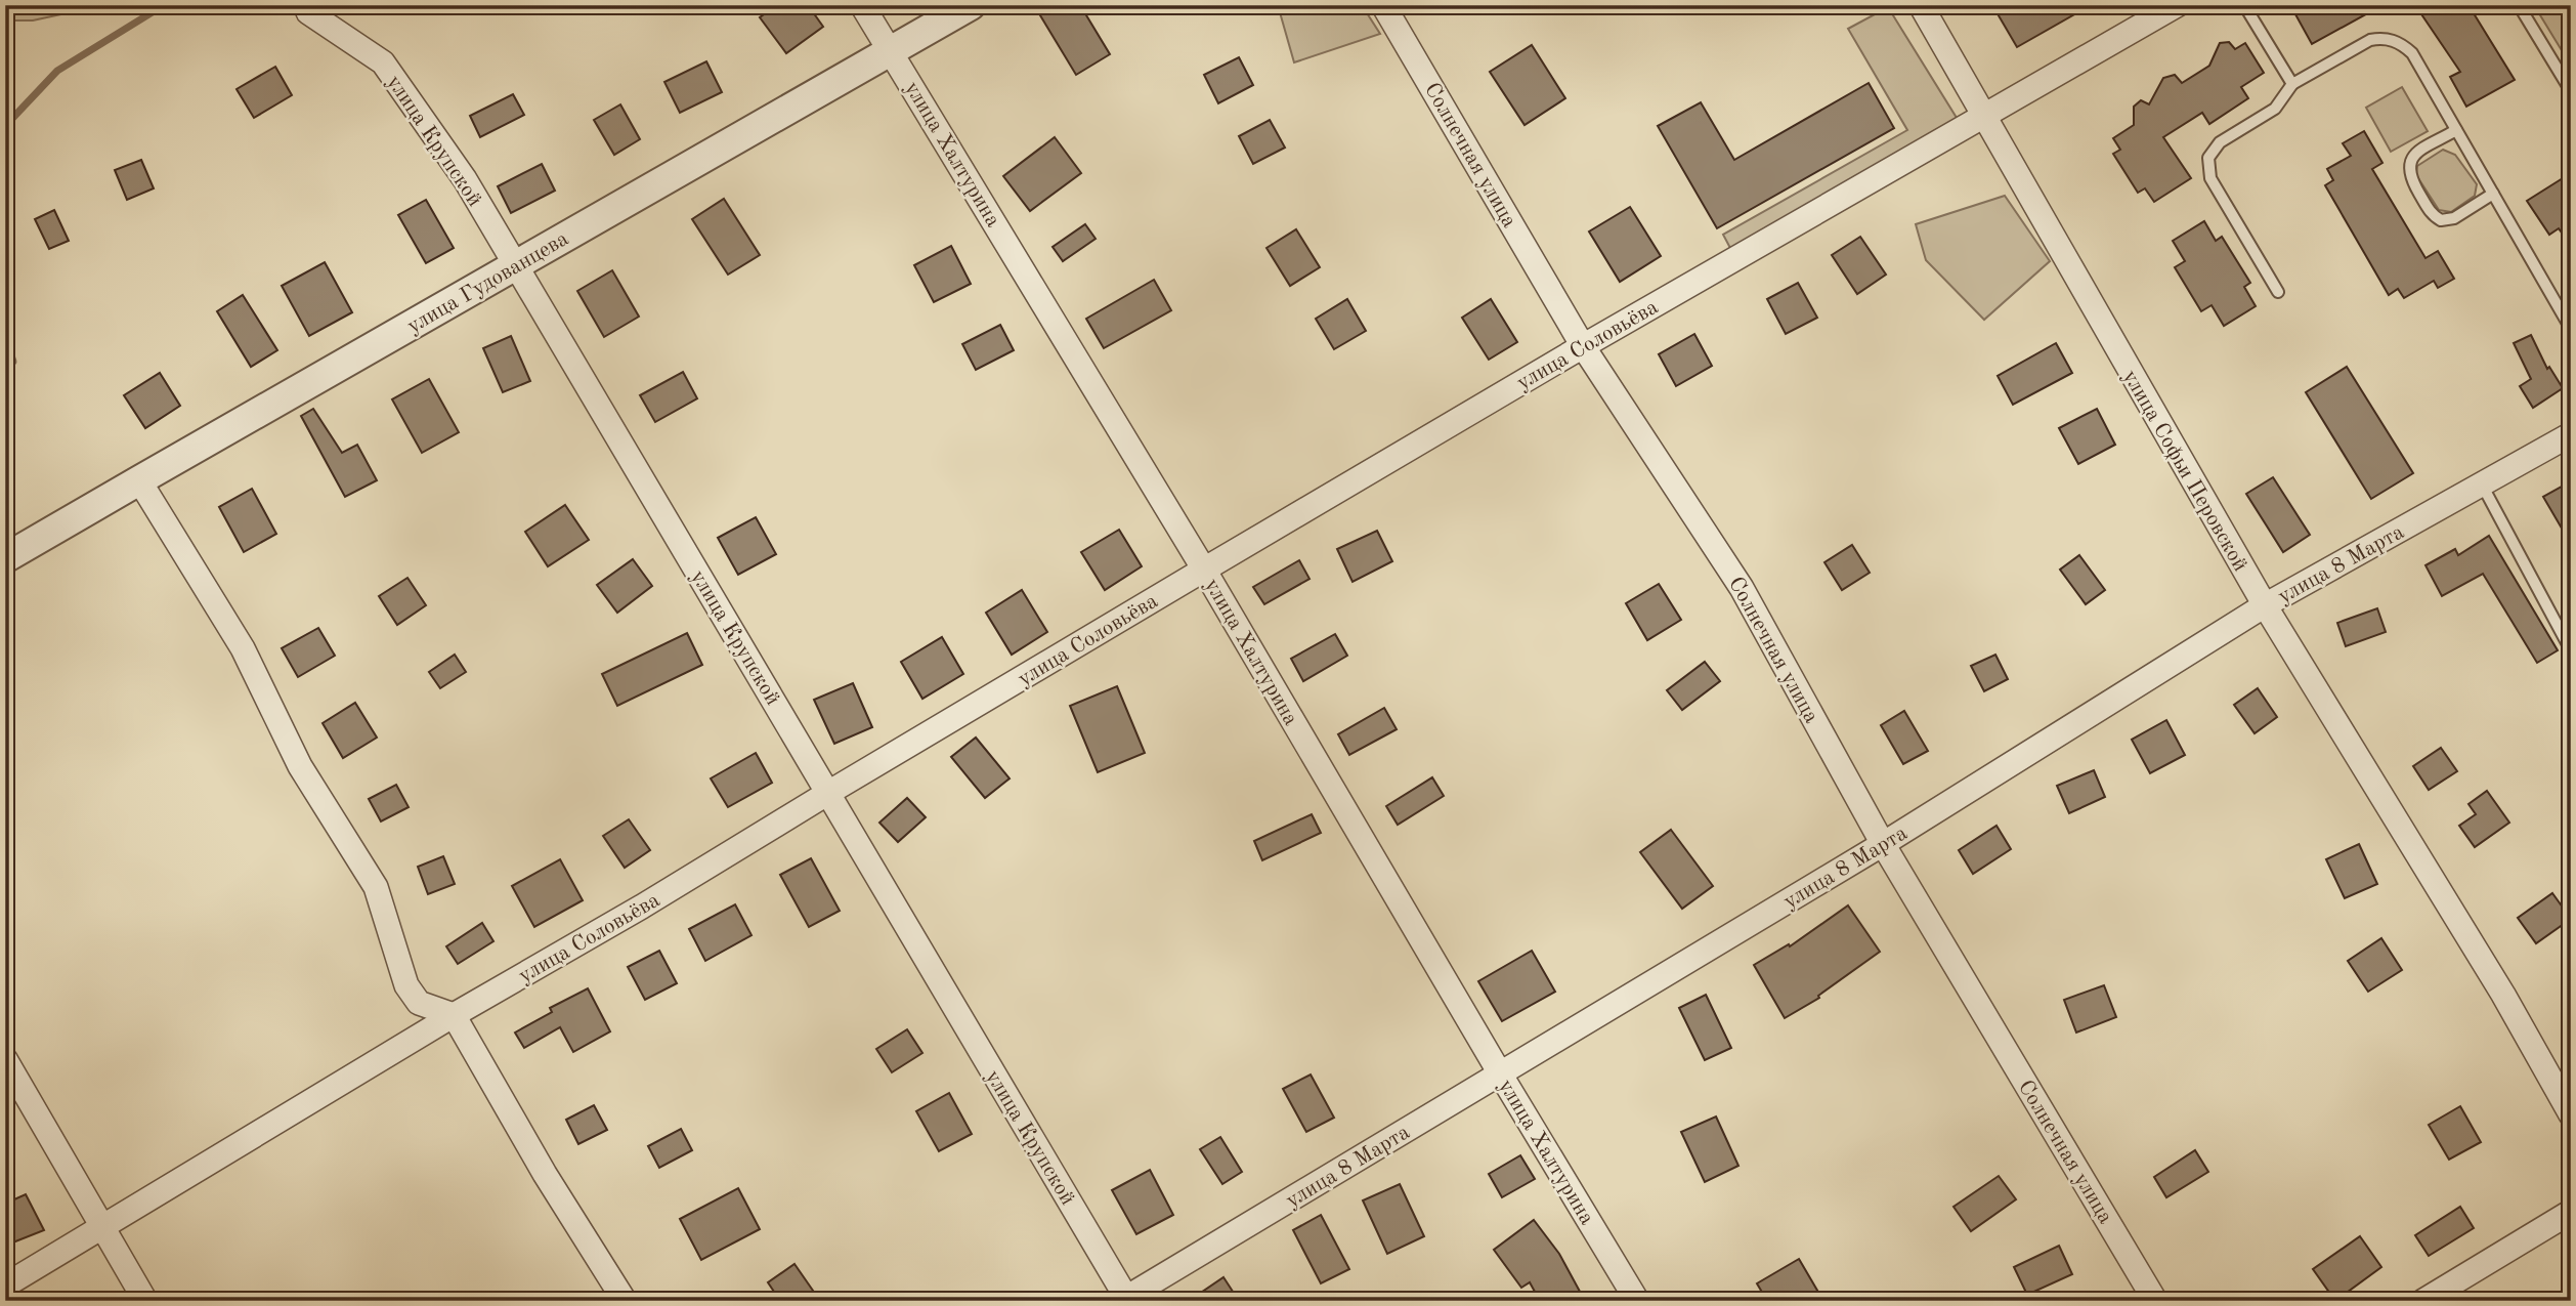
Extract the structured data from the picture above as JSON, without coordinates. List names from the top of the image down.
{
  "streets": {
    "street": [
      "улица Крупской",
      "улица Халтурина",
      "Солнечная улица",
      "улица Гудованцева",
      "улица Соловьёва",
      "улица Софьи Перовской",
      "улица 8 Марта"
    ]
  },
  "crossings": [
    ["улица Крупской", "улица Гудованцева"],
    ["улица Крупской", "улица Соловьёва"],
    ["улица Крупской", "улица 8 Марта"],
    ["улица Халтурина", "улица Гудованцева"],
    ["улица Халтурина", "улица Соловьёва"],
    ["улица Халтурина", "улица 8 Марта"],
    ["Солнечная улица", "улица Соловьёва"],
    ["Солнечная улица", "улица 8 Марта"],
    ["улица Соловьёва", "улица Софьи Перовской"],
    ["улица Софьи Перовской", "улица 8 Марта"]
  ]
}
